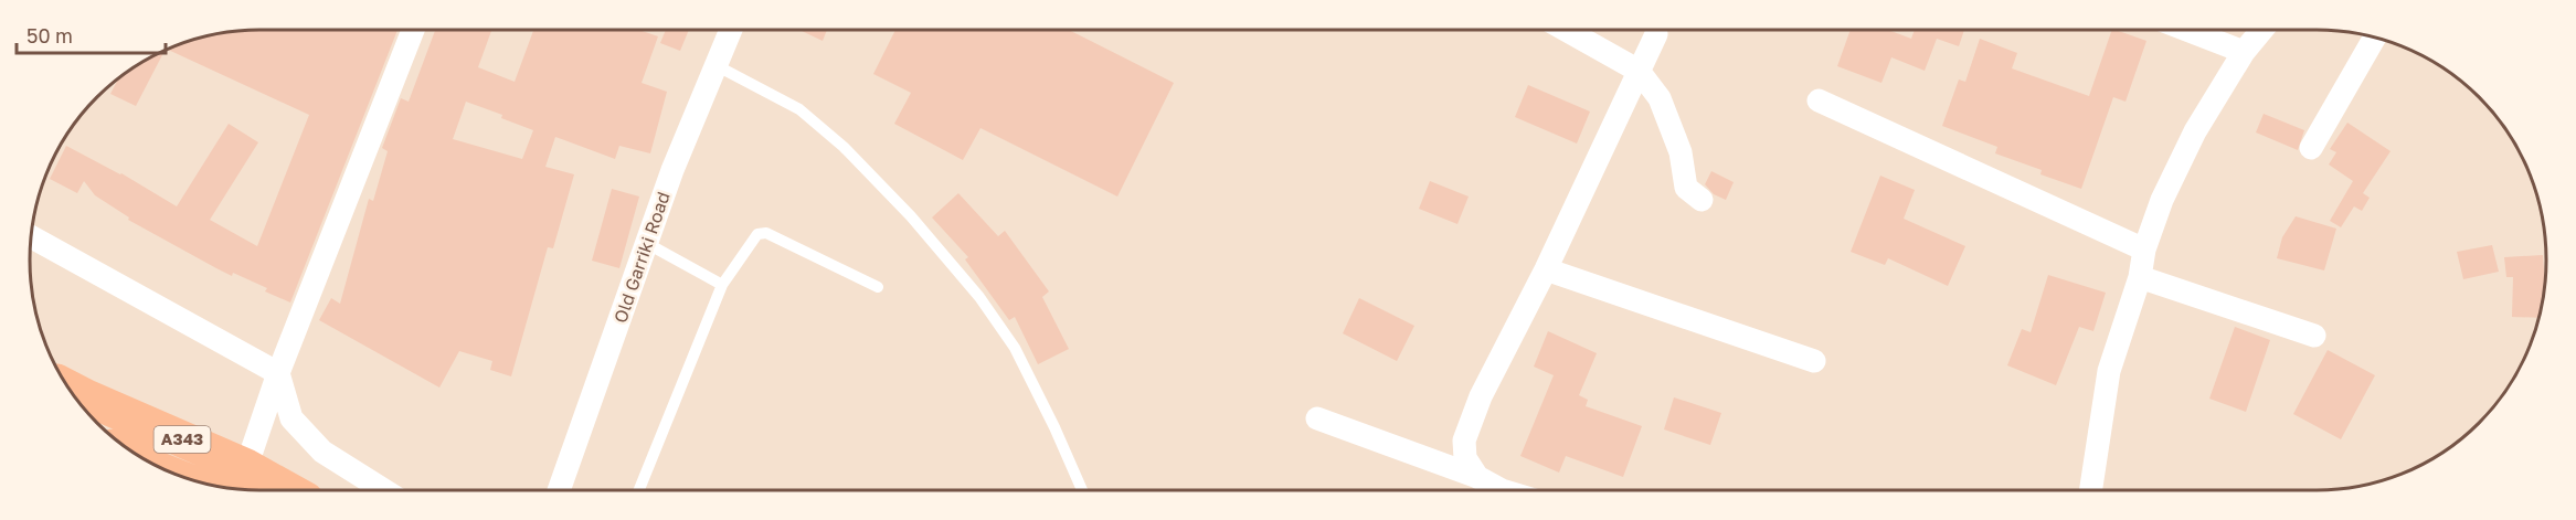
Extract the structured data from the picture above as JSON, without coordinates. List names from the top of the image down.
{
  "streets": {
    "highway": ["A343"],
    "street": ["Old Garriki Road"]
  },
  "scale_bar": "50 m"
}
